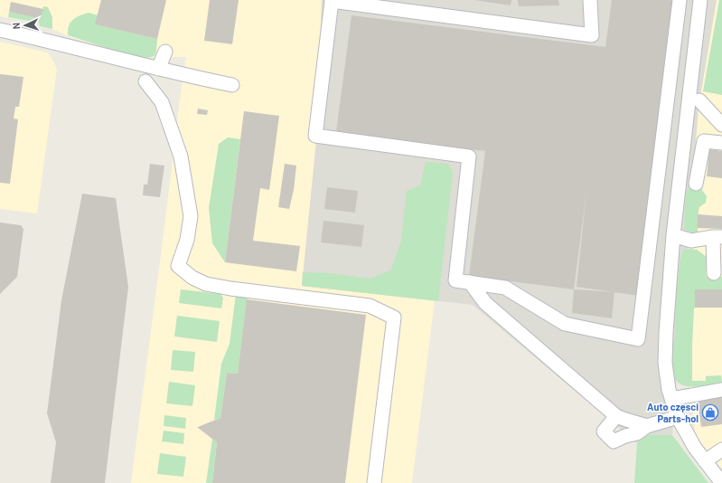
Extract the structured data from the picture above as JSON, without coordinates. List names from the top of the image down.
{
  "places": {
    "shop": ["Auto częsci Parts-hol"]
  },
  "north": "left"
}
